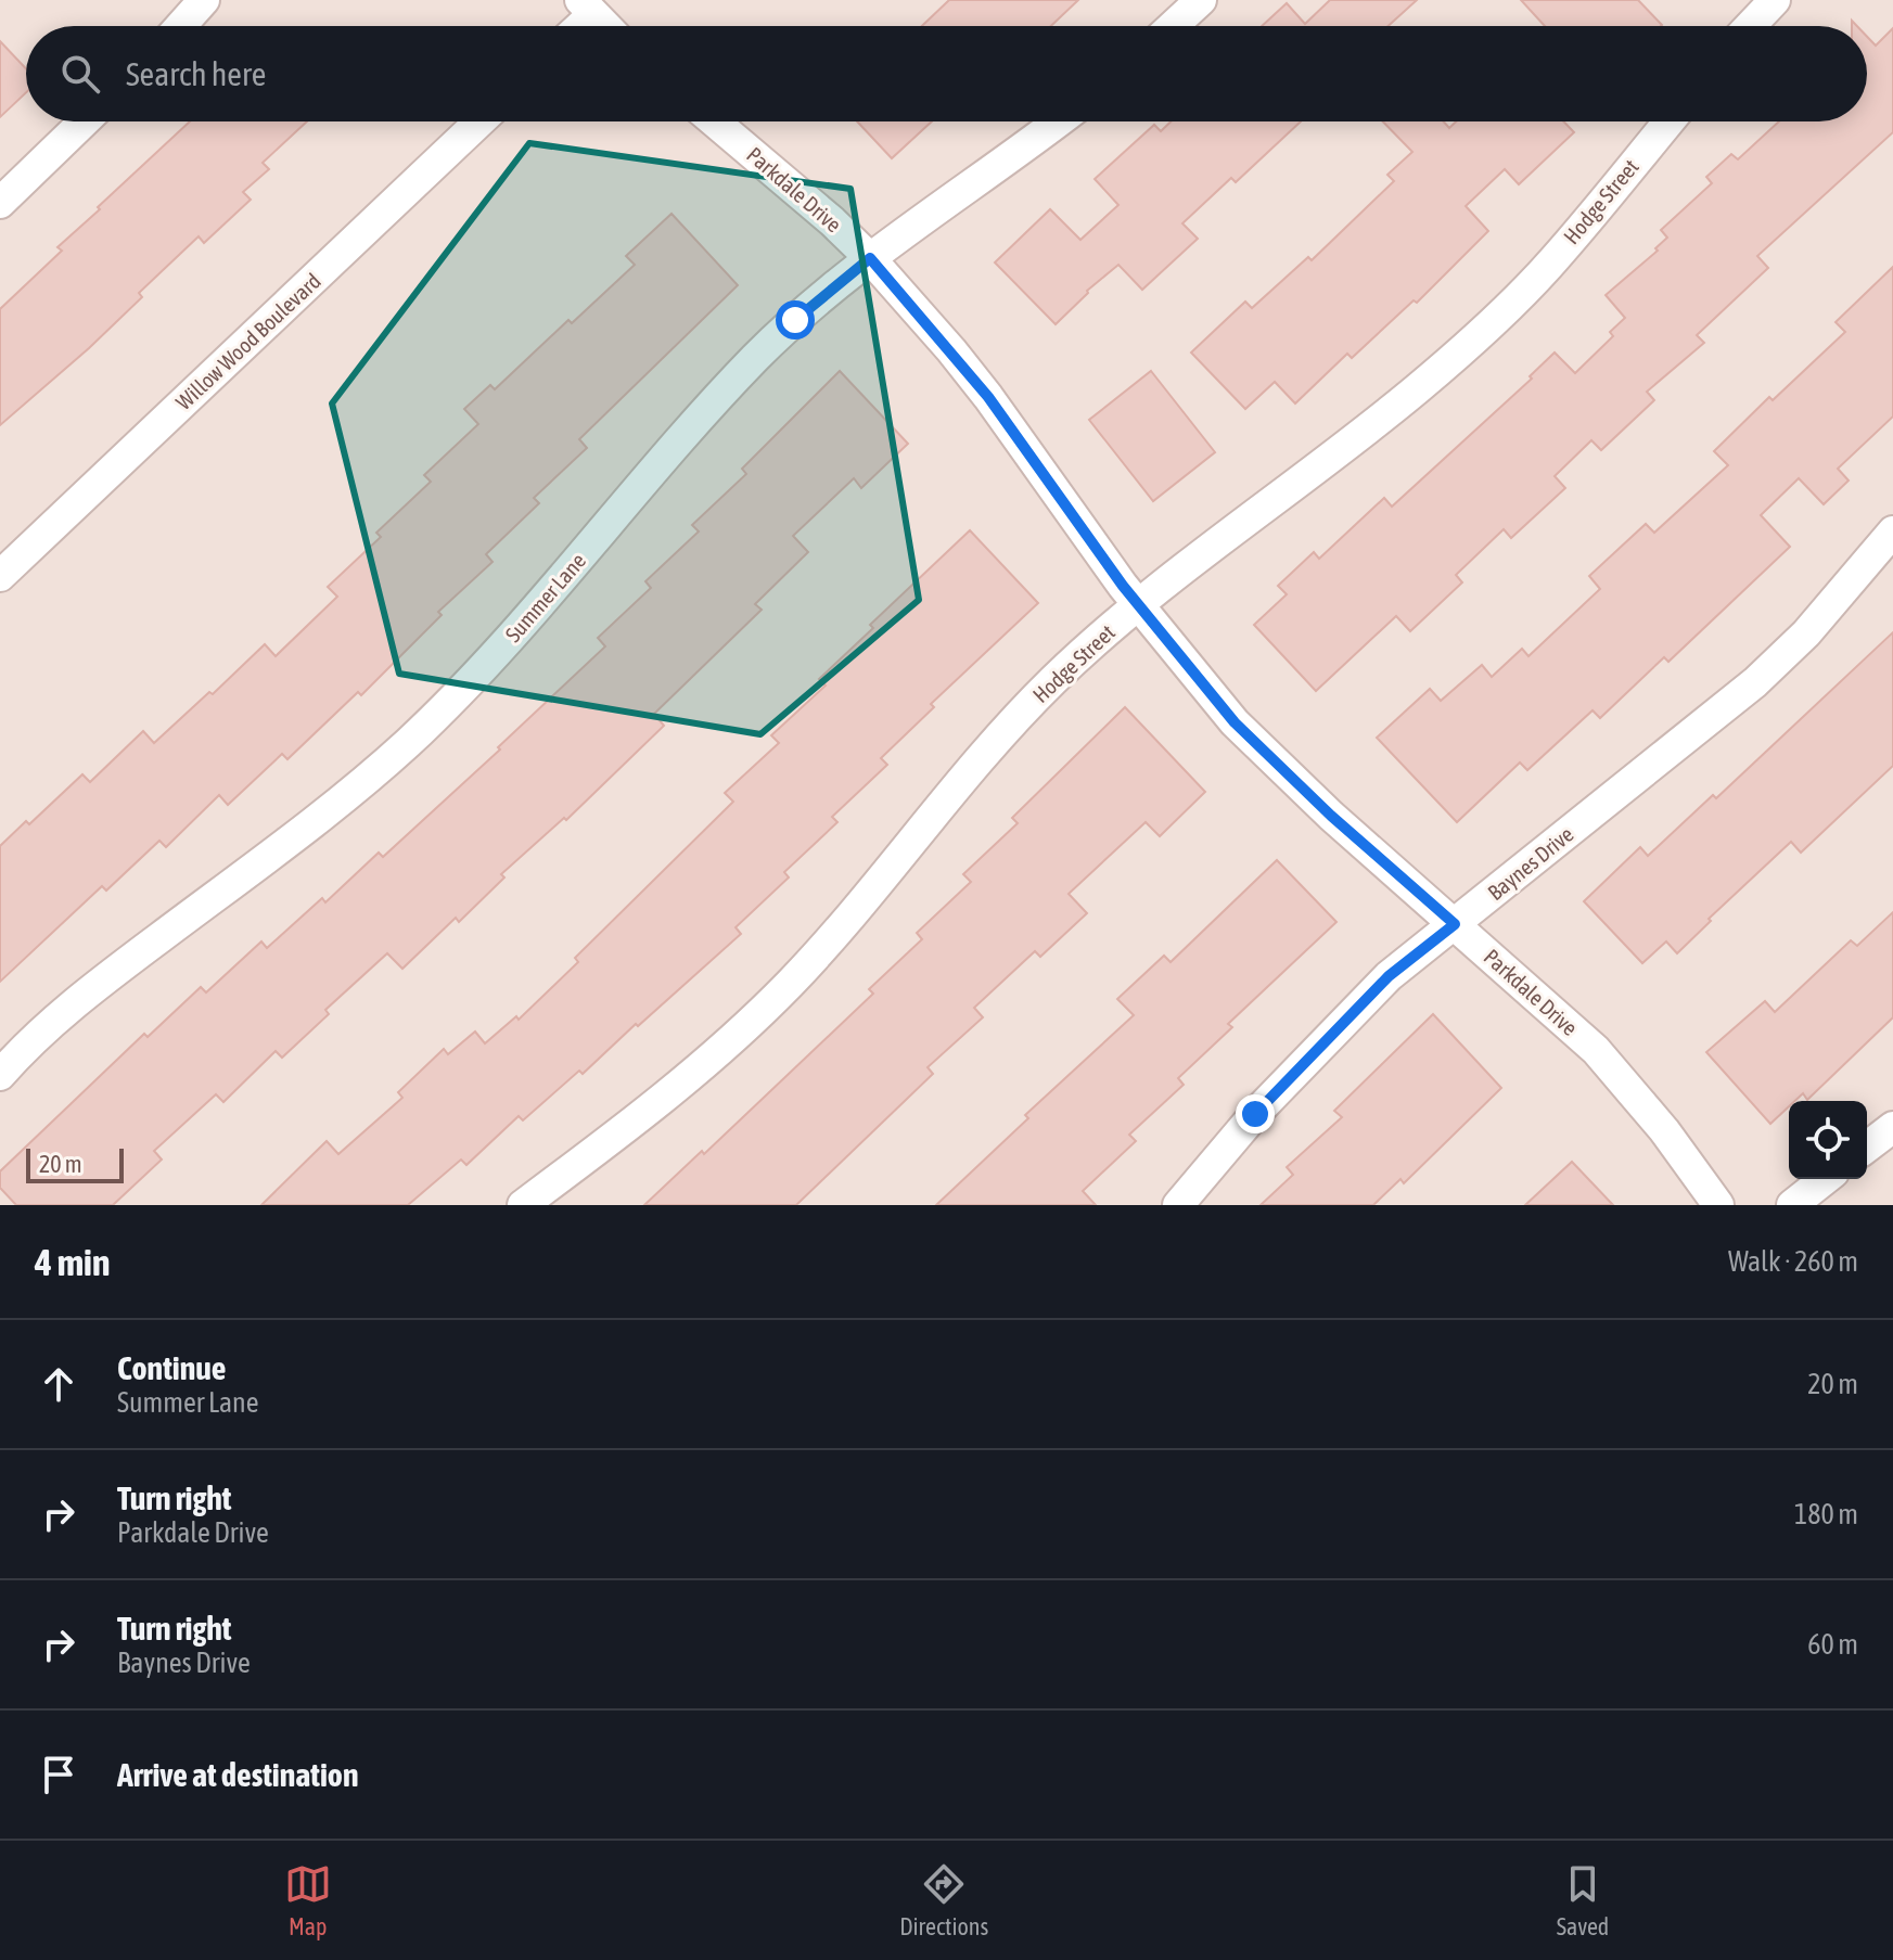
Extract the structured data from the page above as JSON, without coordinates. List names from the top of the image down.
{
  "streets": {
    "street": [
      "Parkdale Drive",
      "Hodge Street",
      "Willow Wood Boulevard",
      "Summer Lane",
      "Baynes Drive"
    ]
  },
  "crossings": [
    ["Parkdale Drive", "Hodge Street"],
    ["Parkdale Drive", "Summer Lane"],
    ["Parkdale Drive", "Baynes Drive"]
  ],
  "scale_bar": "20 m",
  "page": {
    "search": "Search here",
    "scale": "20 m",
    "heading": ["4 min", "Walk · 260 m"],
    "list": [
      ["Continue", "Summer Lane", "20 m"],
      ["Turn right", "Parkdale Drive", "180 m"],
      ["Turn right", "Baynes Drive", "60 m"],
      "Arrive at destination"
    ],
    "nav": ["Map", "Directions", "Saved"]
  }
}
